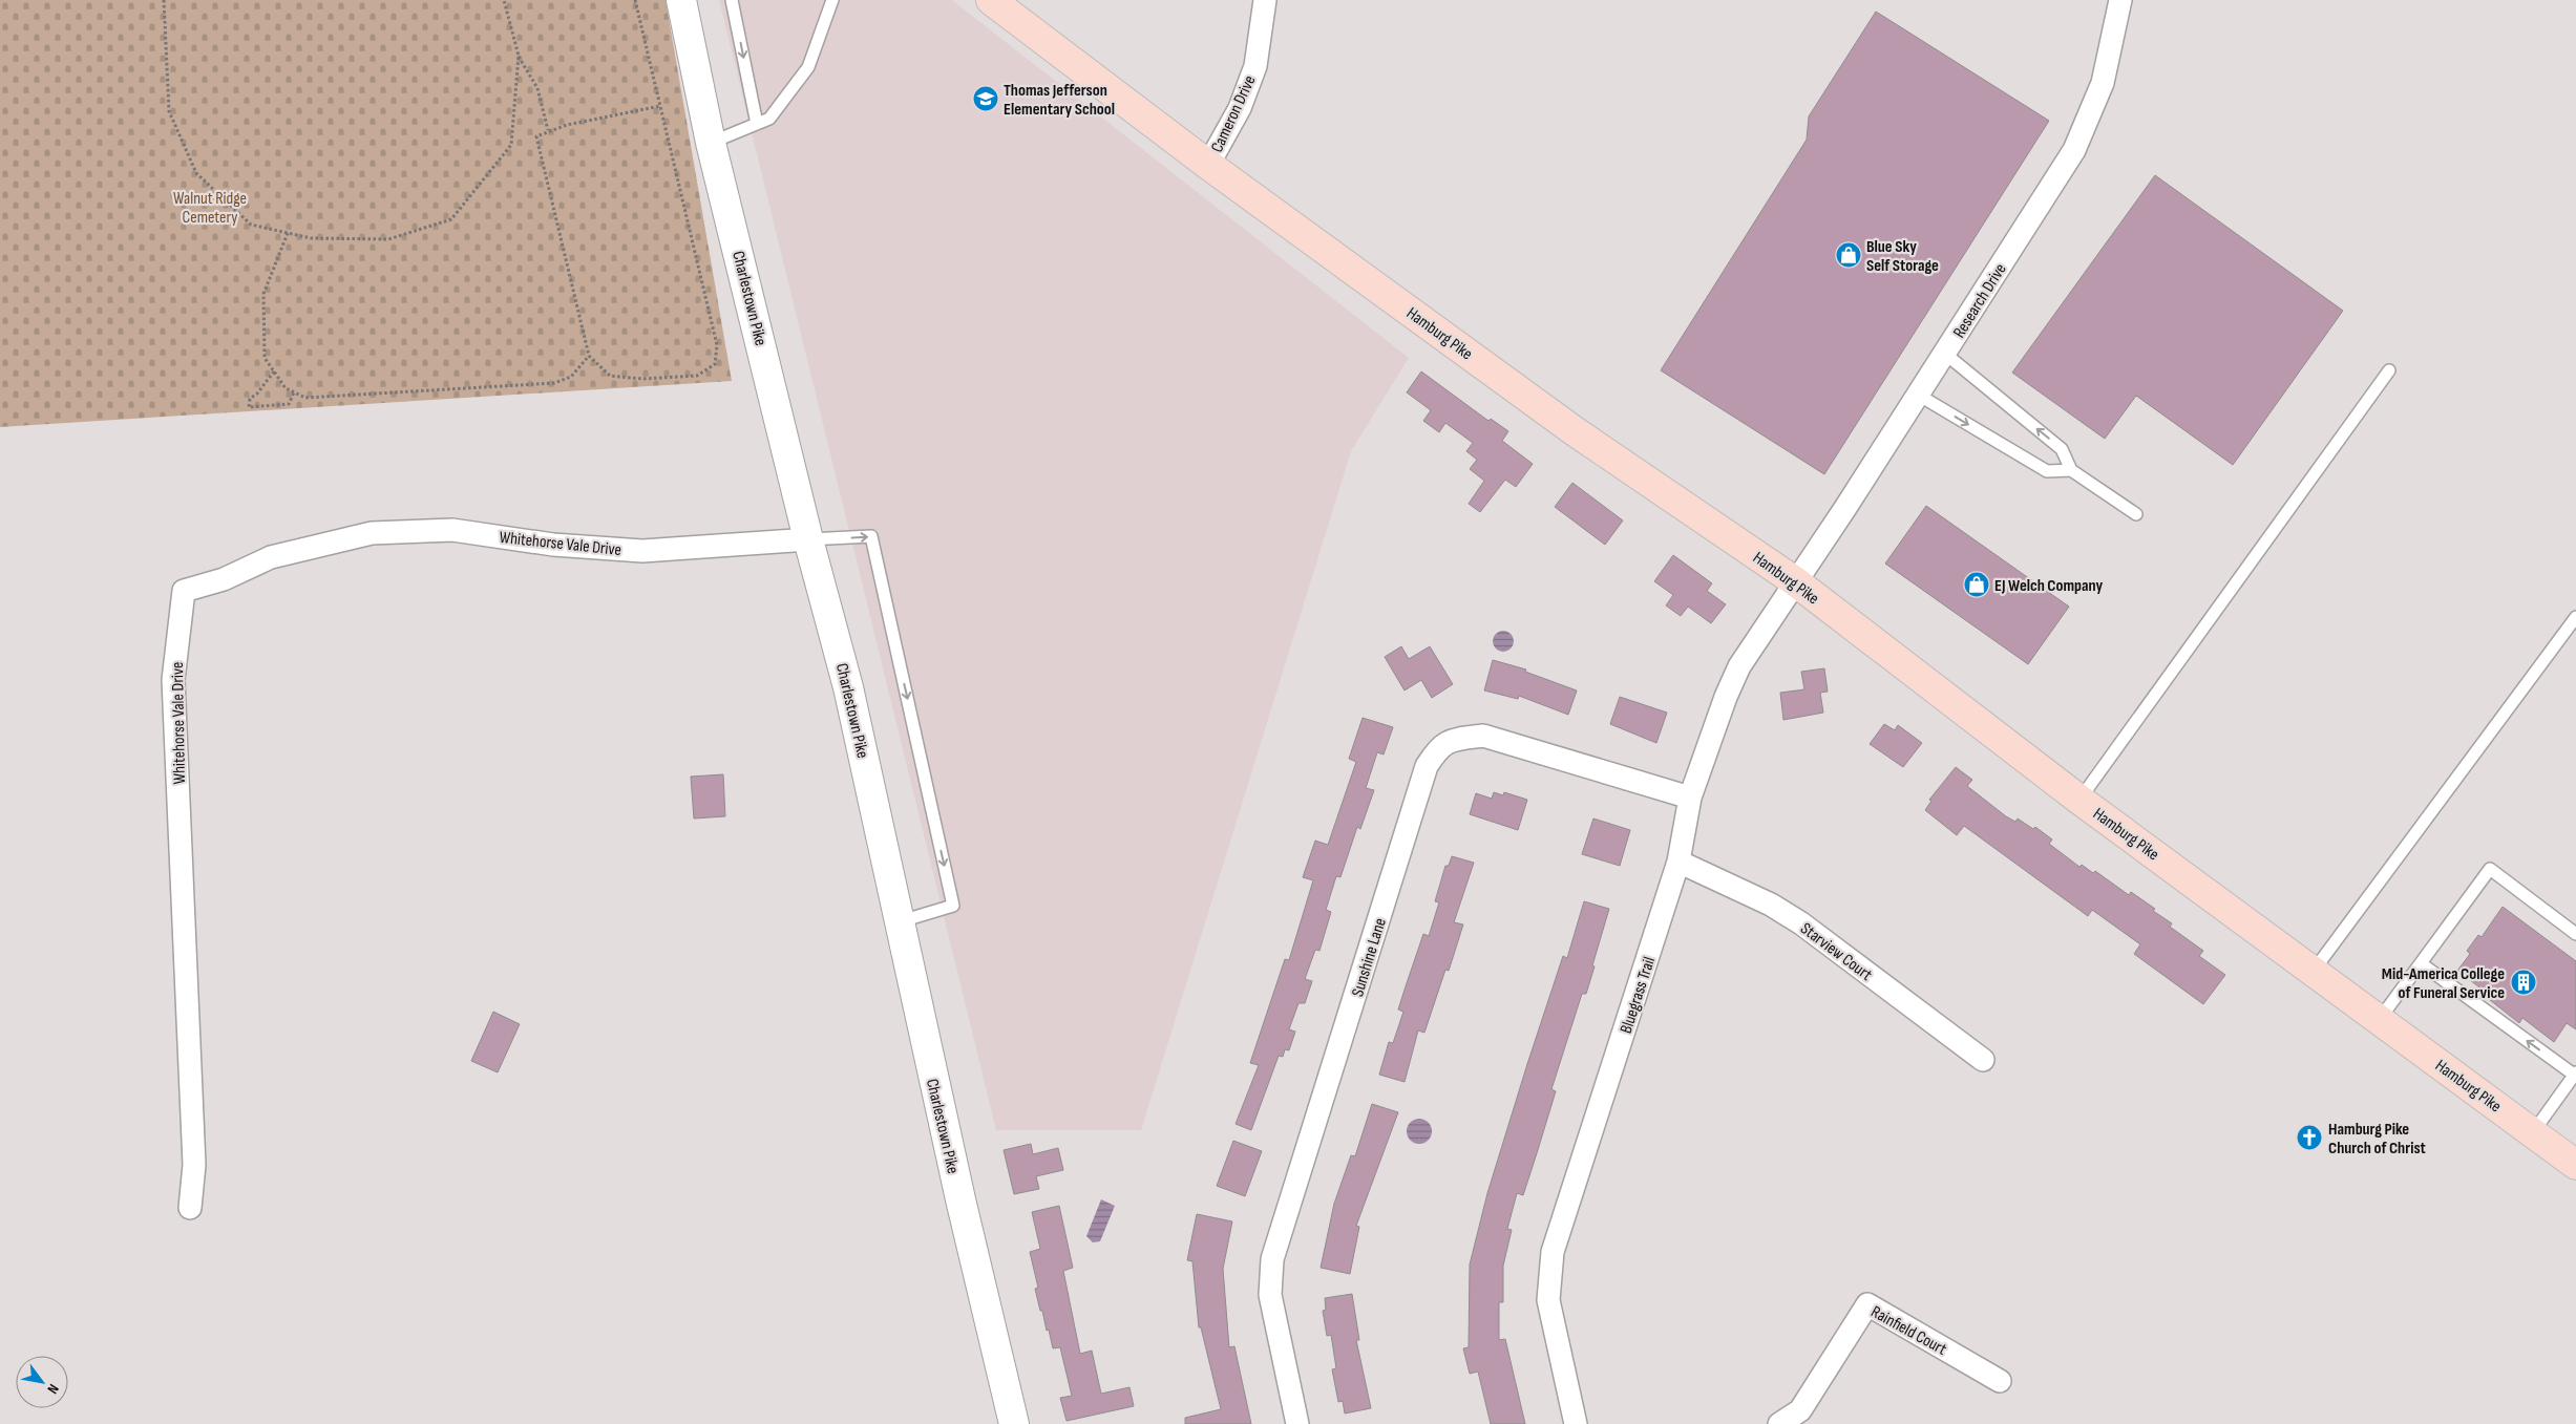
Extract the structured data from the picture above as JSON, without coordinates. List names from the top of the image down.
{
  "streets": {
    "main road": ["Hamburg Pike"],
    "street": [
      "Cameron Drive",
      "Charlestown Pike",
      "Research Drive",
      "Whitehorse Vale Drive",
      "Starview Court",
      "Sunshine Lane",
      "Bluegrass Trail",
      "Rainfield Court"
    ]
  },
  "crossings": [
    ["Cameron Drive", "Hamburg Pike"],
    ["Charlestown Pike", "Whitehorse Vale Drive"],
    ["Research Drive", "Hamburg Pike"],
    ["Research Drive", "Bluegrass Trail"],
    ["Hamburg Pike", "Bluegrass Trail"],
    ["Starview Court", "Bluegrass Trail"],
    ["Sunshine Lane", "Bluegrass Trail"]
  ],
  "parks": ["Walnut Ridge Cemetery"],
  "places": {
    "school or university": ["Thomas Jefferson Elementary School"],
    "shop": ["Blue Sky Self Storage", "EJ Welch Company"],
    "building": ["Mid-America College of Funeral Service"],
    "church": ["Hamburg Pike Church of Christ"]
  },
  "north": "bottom right"
}
